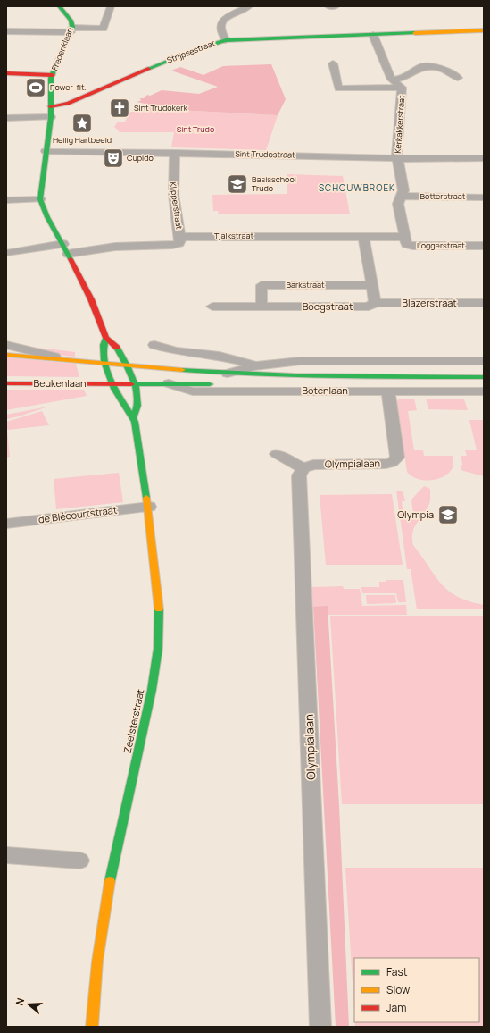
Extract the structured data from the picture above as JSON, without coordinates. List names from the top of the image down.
{
  "streets": {
    "street": [
      "Frederiklaan",
      "Strijpsestraat",
      "Kerkakkerstraat",
      "Sint Trudostraat",
      "Botterstraat",
      "Klipperstraat",
      "Tjalkstraat",
      "Loggerstraat",
      "Barkstraat",
      "Blazerstraat",
      "Boegstraat",
      "Beukenlaan",
      "Botenlaan",
      "Olympialaan",
      "de Blécourtstraat",
      "Zeelsterstraat"
    ]
  },
  "crossings": [
    ["Frederiklaan", "Strijpsestraat"],
    ["Strijpsestraat", "Kerkakkerstraat"],
    ["Kerkakkerstraat", "Sint Trudostraat"],
    ["Kerkakkerstraat", "Botterstraat"],
    ["Kerkakkerstraat", "Tjalkstraat"],
    ["Kerkakkerstraat", "Loggerstraat"],
    ["Sint Trudostraat", "Klipperstraat"],
    ["Klipperstraat", "Tjalkstraat"],
    ["Tjalkstraat", "Loggerstraat"],
    ["Barkstraat", "Boegstraat"],
    ["Blazerstraat", "Boegstraat"],
    ["Beukenlaan", "Botenlaan"],
    ["Beukenlaan", "Zeelsterstraat"],
    ["Botenlaan", "Olympialaan"],
    ["Botenlaan", "Zeelsterstraat"],
    ["de Blécourtstraat", "Zeelsterstraat"]
  ],
  "districts": ["SCHOUWBROEK"],
  "parks": ["Sint Trudo"],
  "places": {
    "sports": ["Power-fit."],
    "church": ["Sint Trudokerk"],
    "place": ["Heilig Hartbeeld"],
    "theatre": ["Cupido"],
    "school or university": ["Basisschool Trudo", "Olympia"]
  },
  "legend": ["Fast", "Slow", "Jam"],
  "north": "left"
}
